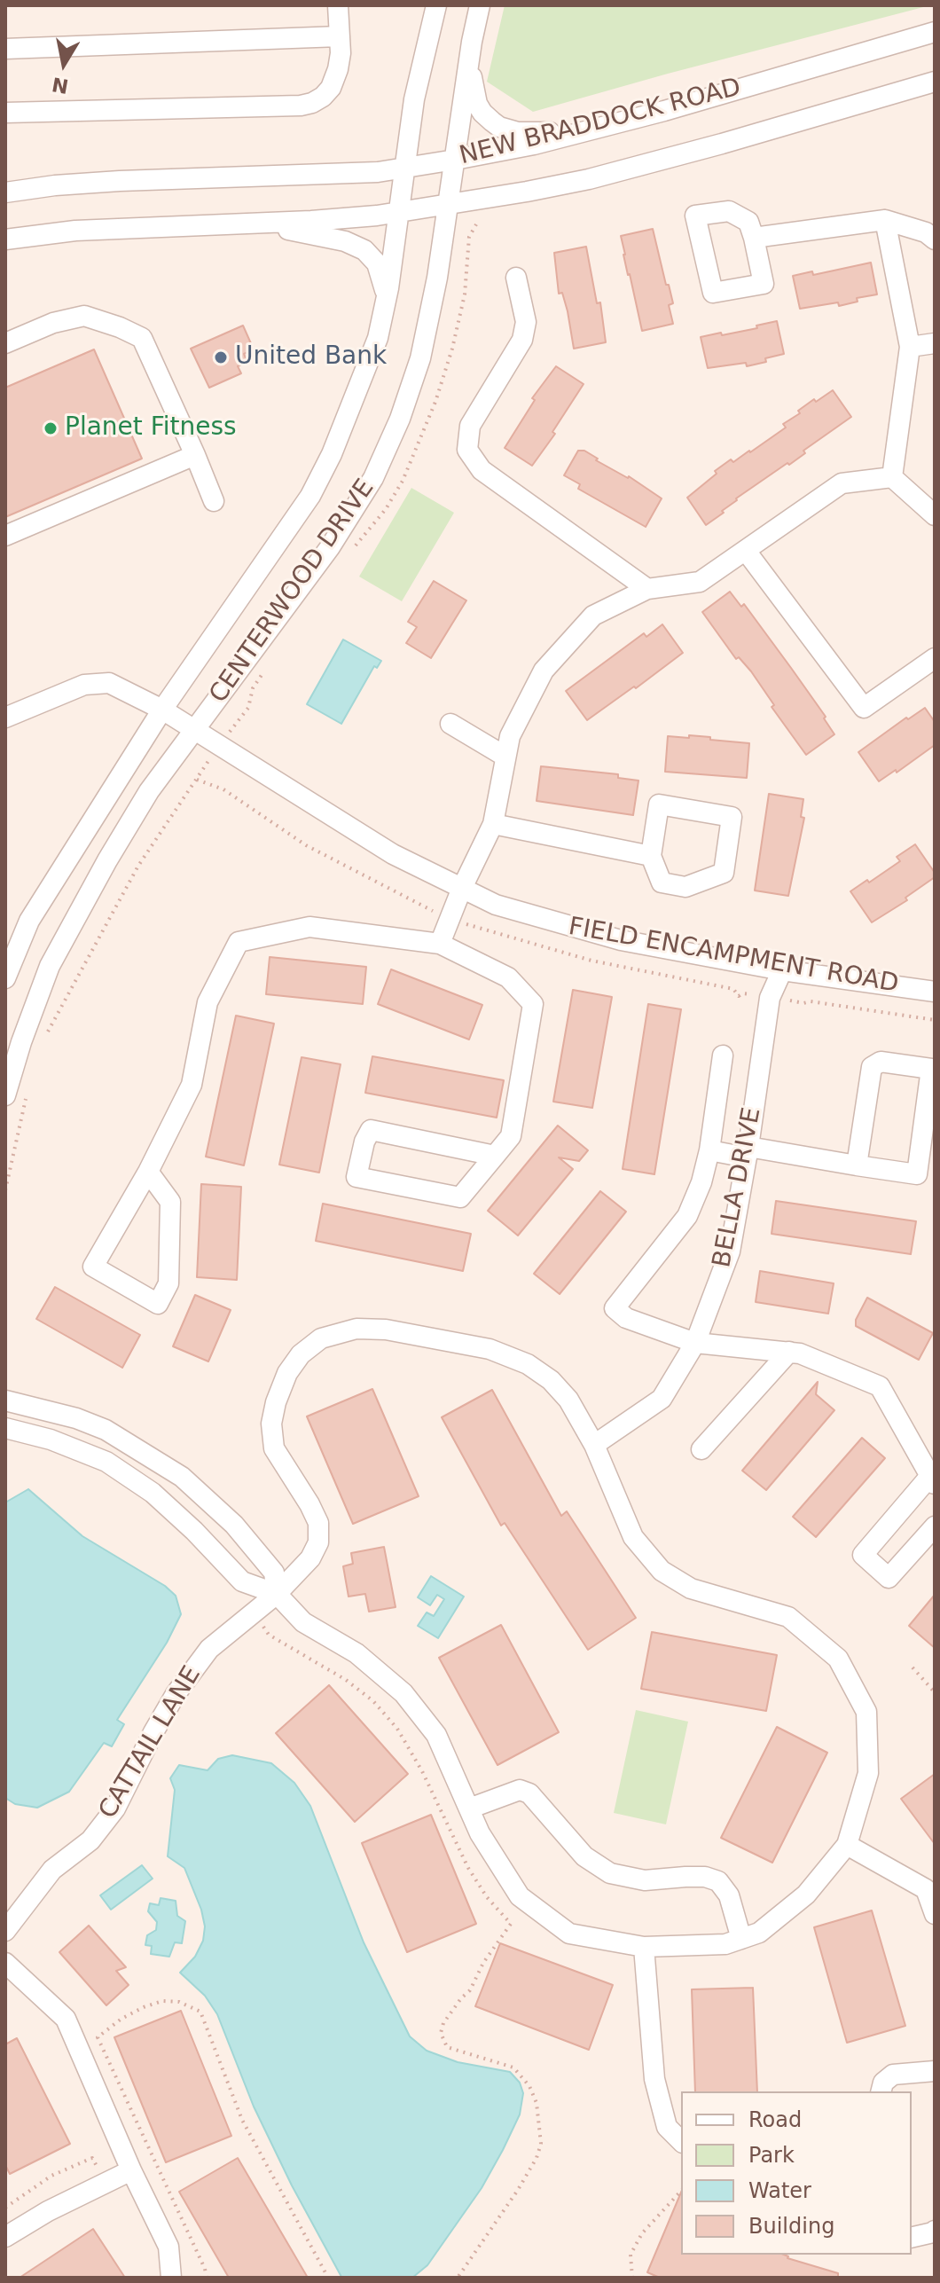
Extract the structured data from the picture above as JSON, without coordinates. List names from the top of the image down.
{
  "streets": {
    "street": [
      "NEW BRADDOCK ROAD",
      "CENTERWOOD DRIVE",
      "FIELD ENCAMPMENT ROAD",
      "BELLA DRIVE",
      "CATTAIL LANE"
    ]
  },
  "crossings": [
    ["NEW BRADDOCK ROAD", "CENTERWOOD DRIVE"],
    ["CENTERWOOD DRIVE", "FIELD ENCAMPMENT ROAD"],
    ["FIELD ENCAMPMENT ROAD", "BELLA DRIVE"],
    ["BELLA DRIVE", "CATTAIL LANE"]
  ],
  "places": ["United Bank", "Planet Fitness"],
  "legend": [
    "Road",
    "Park",
    "Water",
    "Building"
  ],
  "north": "bottom"
}
